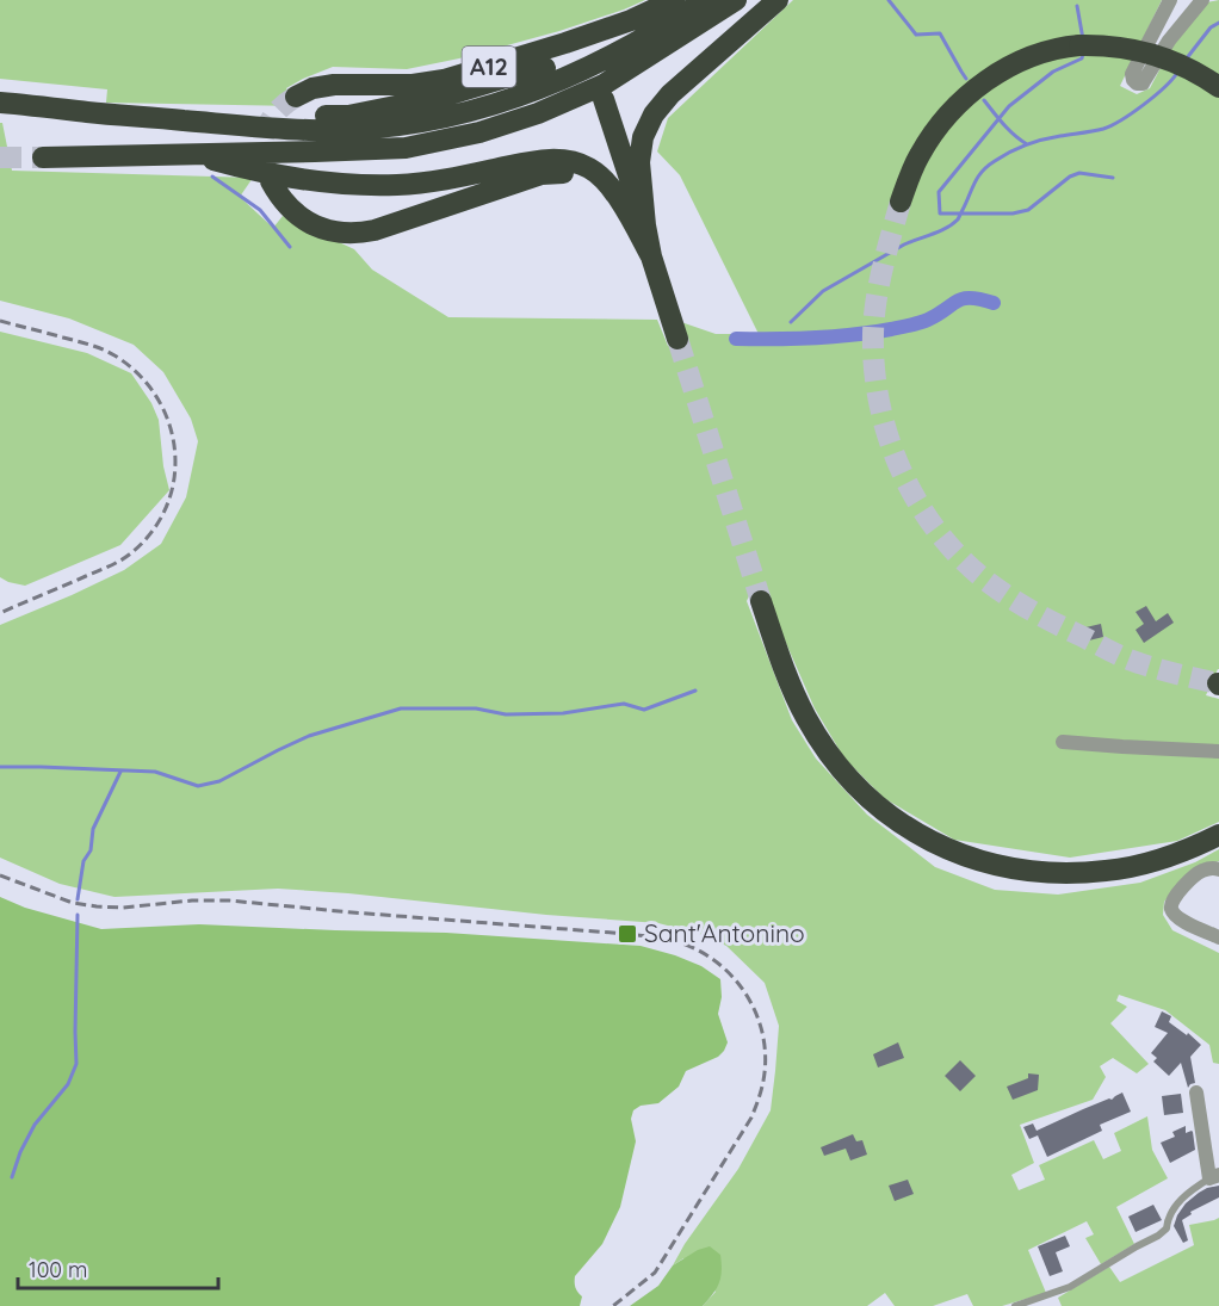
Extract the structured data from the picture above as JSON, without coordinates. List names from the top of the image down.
{
  "streets": {
    "highway": ["A12"]
  },
  "places": {
    "transit": ["Sant'Antonino"]
  },
  "scale_bar": "100 m"
}
